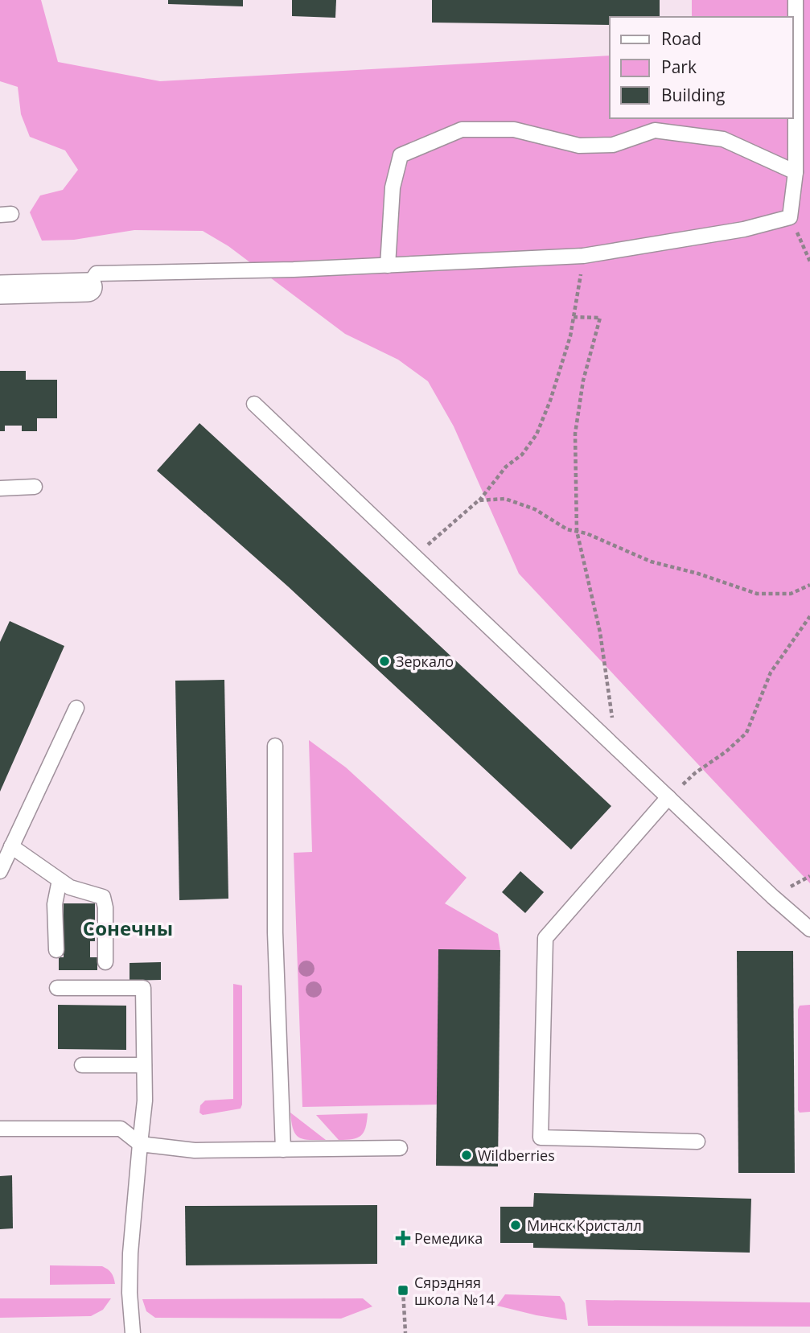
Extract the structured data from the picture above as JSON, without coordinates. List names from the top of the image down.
{
  "districts": ["Сонечны"],
  "places": {
    "other": ["Зеркало", "Wildberries", "Минск Кристалл"],
    "health": ["Ремедика"],
    "transit": ["Сярэдняя школа №14"]
  },
  "legend": ["Road", "Park", "Building"]
}
